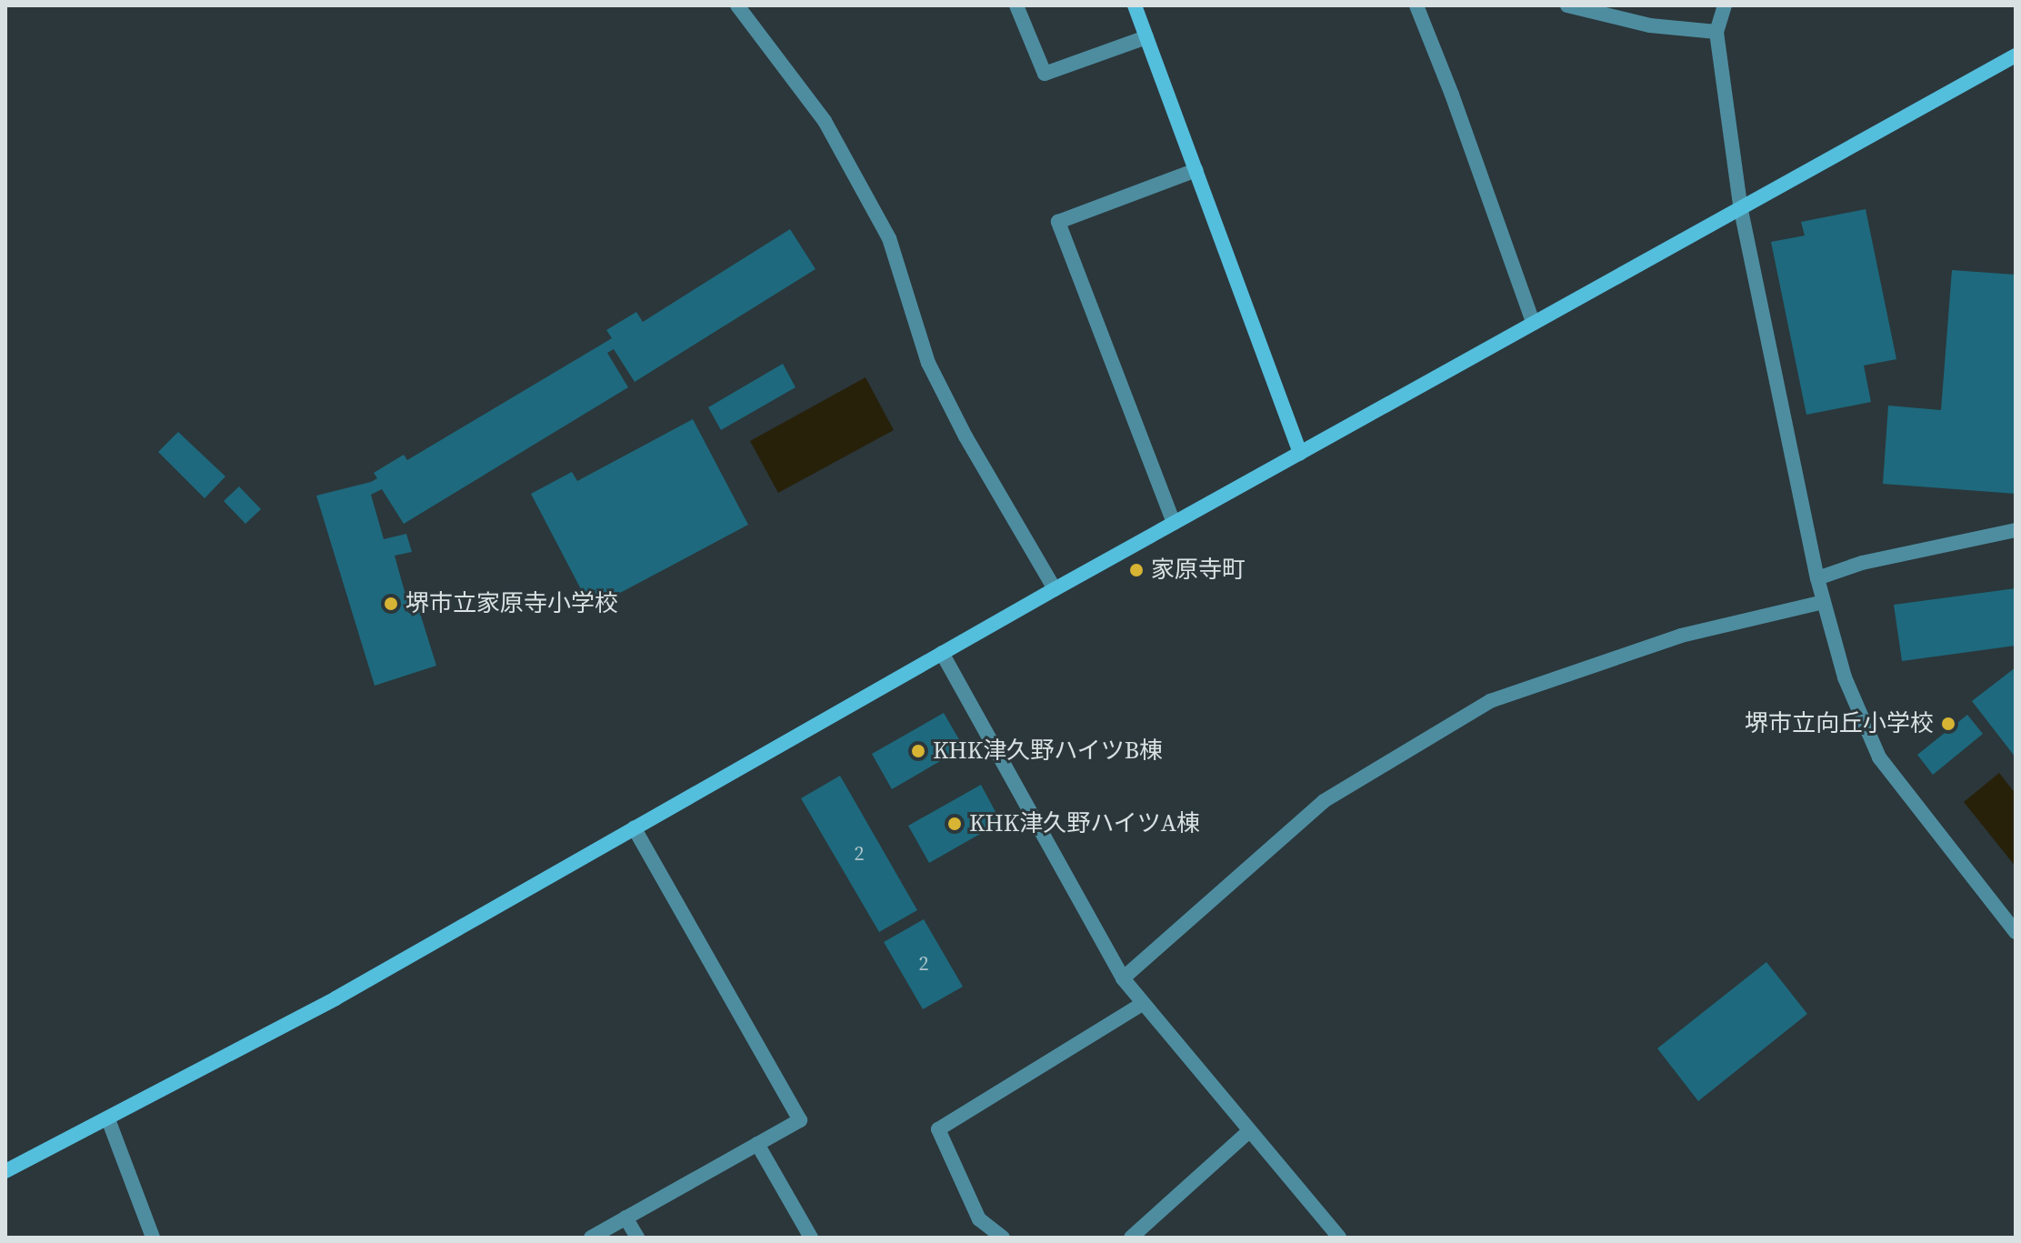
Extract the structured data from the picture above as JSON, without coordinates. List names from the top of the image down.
{
  "places": [
    "家原寺町",
    "堺市立家原寺小学校",
    "堺市立向丘小学校",
    "KHK津久野ハイツB棟",
    "KHK津久野ハイツA棟"
  ],
  "house_numbers": ["2", "2"]
}
